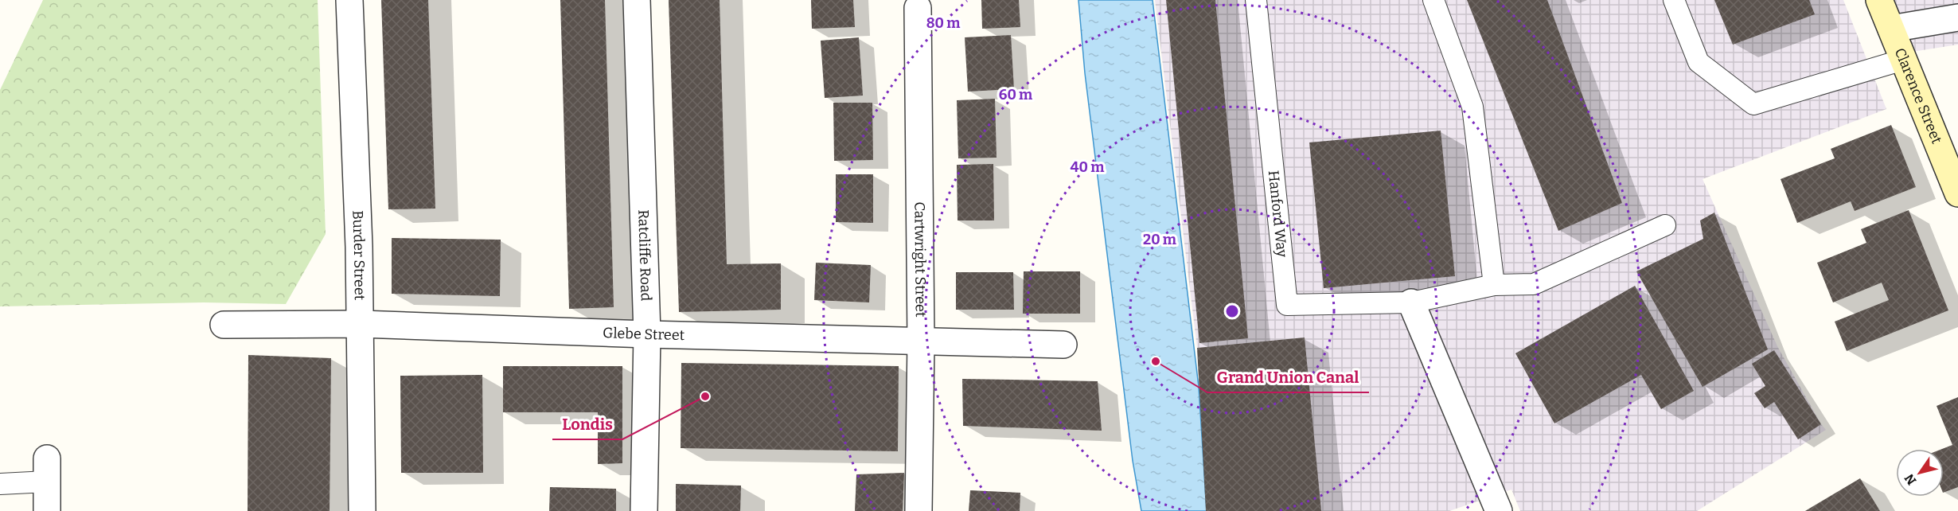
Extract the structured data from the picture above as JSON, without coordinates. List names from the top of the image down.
{
  "streets": {
    "main road": ["Clarence Street"],
    "street": [
      "Burder Street",
      "Ratcliffe Road",
      "Cartwright Street",
      "Glebe Street"
    ],
    "lane": ["Hanford Way"]
  },
  "crossings": [
    ["Burder Street", "Glebe Street"],
    ["Ratcliffe Road", "Glebe Street"],
    ["Cartwright Street", "Glebe Street"]
  ],
  "places": ["Grand Union Canal", "Londis"],
  "north": "bottom left",
  "rings": [
    "80 m",
    "60 m",
    "40 m",
    "20 m"
  ]
}
